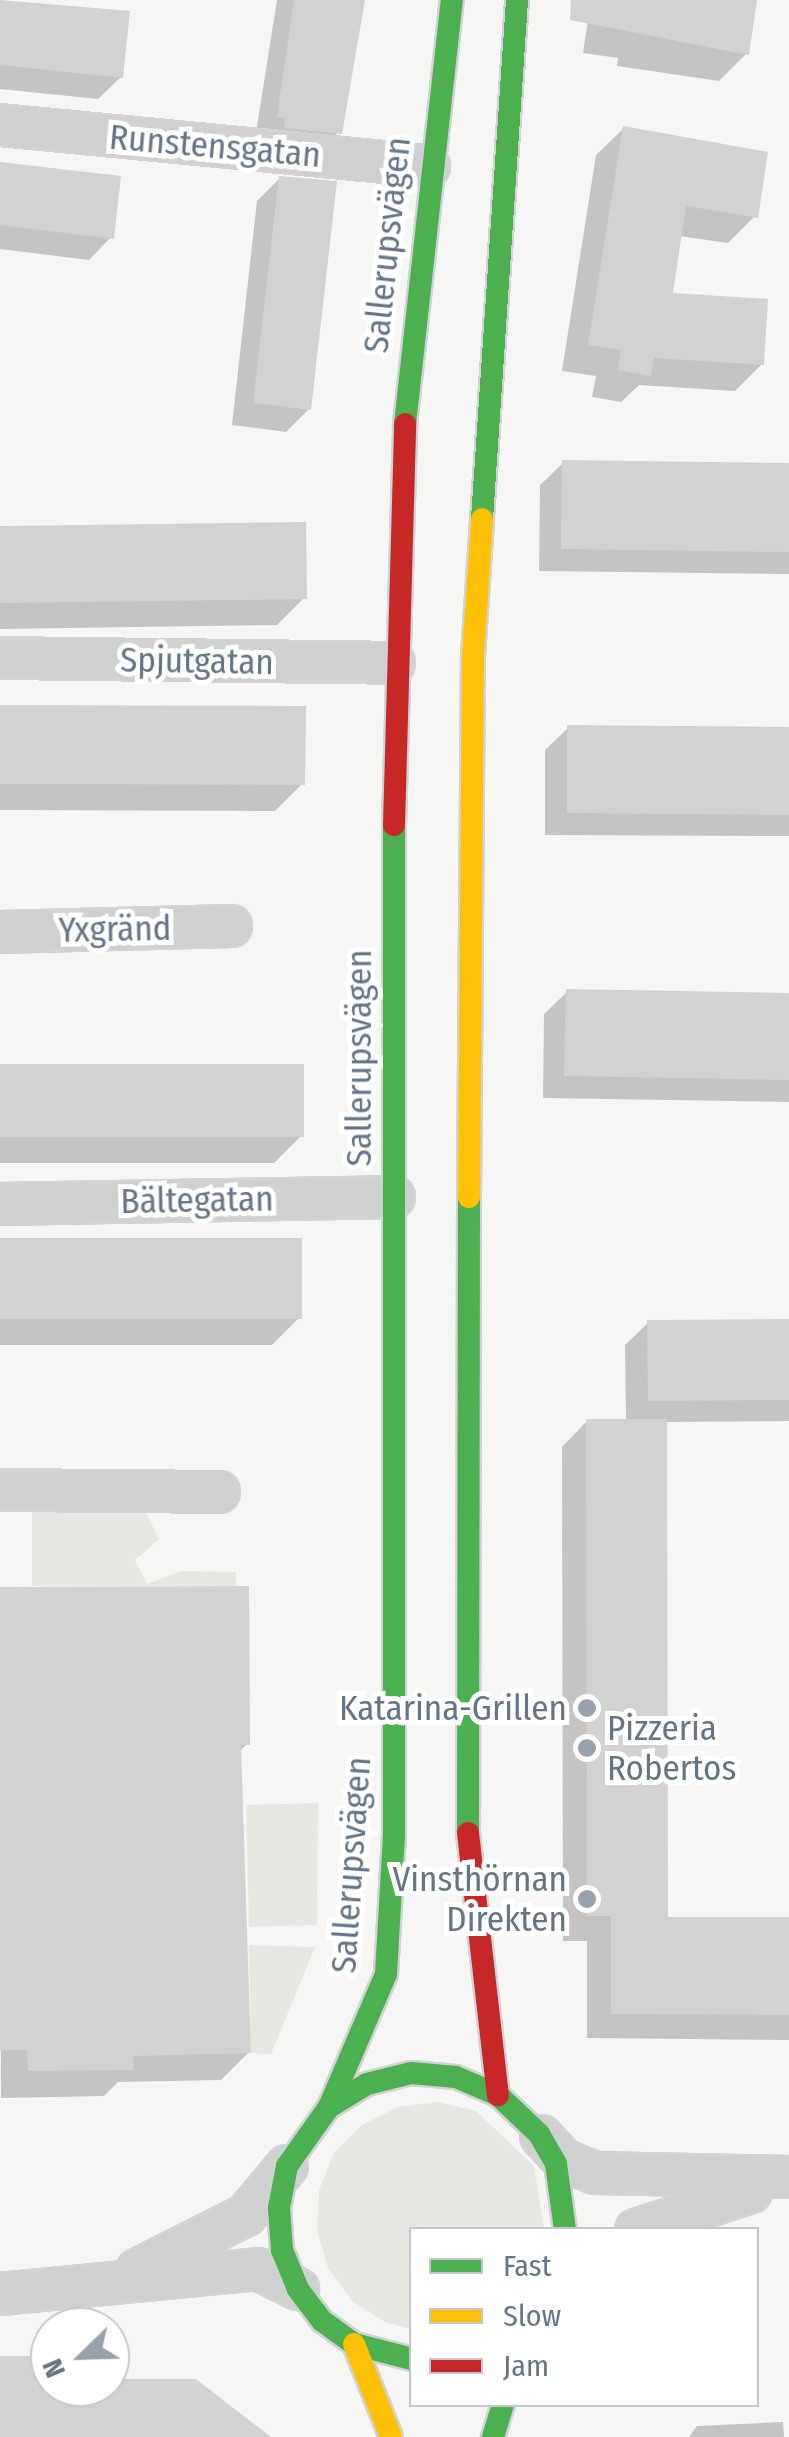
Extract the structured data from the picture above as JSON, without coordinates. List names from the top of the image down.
{
  "streets": {
    "main road": ["Sallerupsvägen"],
    "street": [
      "Runstensgatan",
      "Spjutgatan",
      "Yxgränd",
      "Bältegatan"
    ]
  },
  "crossings": [
    ["Runstensgatan", "Sallerupsvägen"],
    ["Sallerupsvägen", "Spjutgatan"],
    ["Sallerupsvägen", "Bältegatan"]
  ],
  "places": ["Katarina-Grillen", "Pizzeria Robertos", "Vinsthörnan Direkten"],
  "legend": ["Fast", "Slow", "Jam"],
  "north": "bottom left"
}
